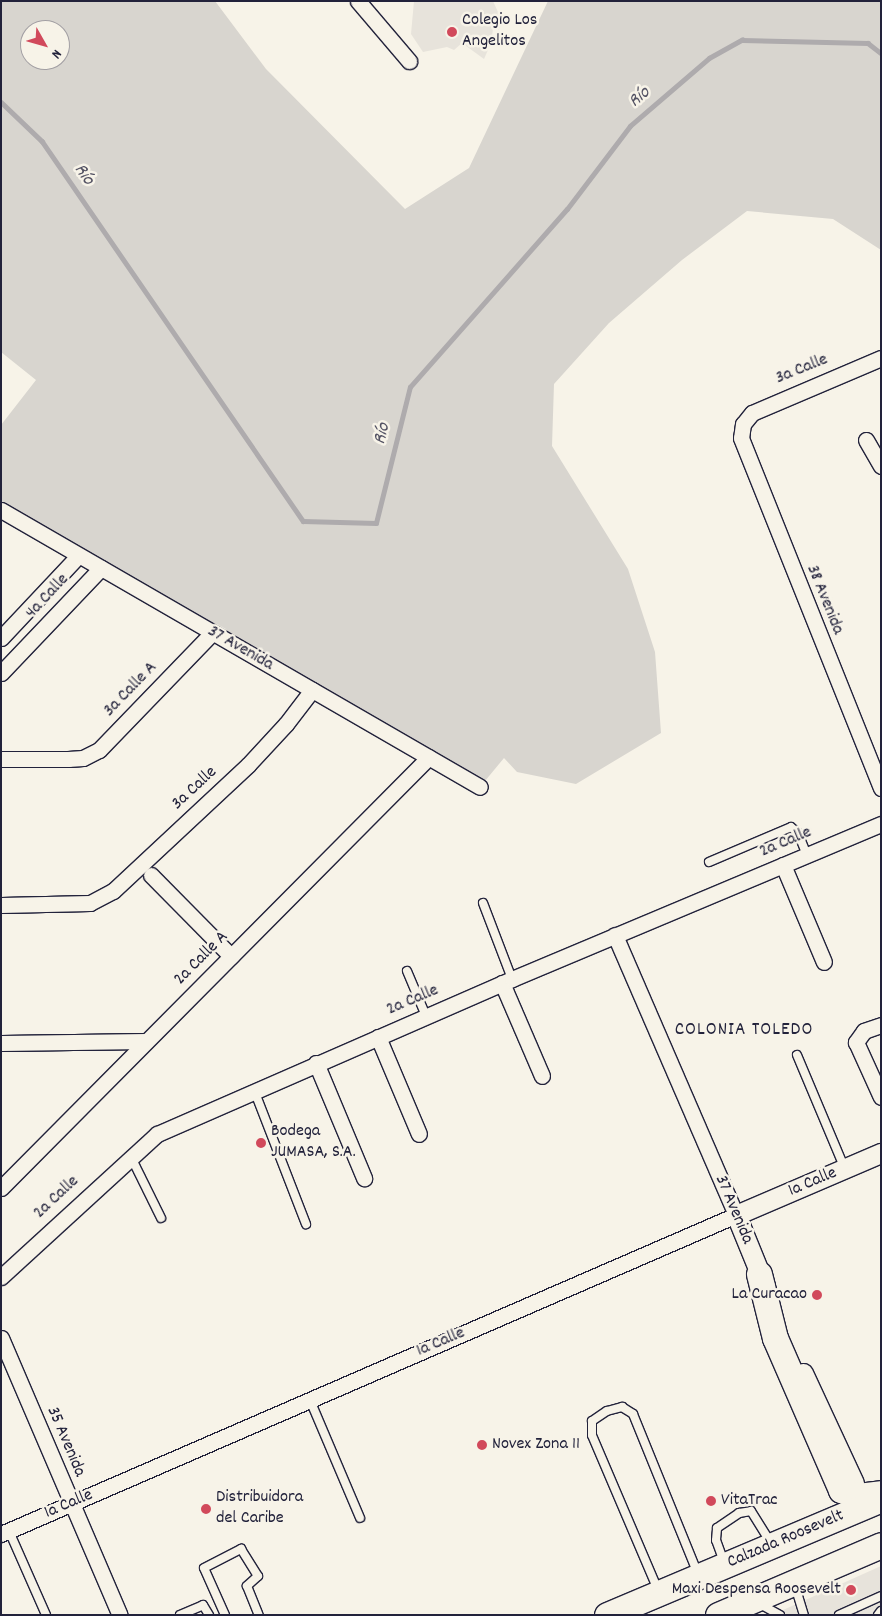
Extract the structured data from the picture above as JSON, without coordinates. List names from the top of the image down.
{
  "streets": {
    "highway": ["Calzada Roosevelt"],
    "street": [
      "3a Calle",
      "4a Calle",
      "38 Avenida",
      "37 Avenida",
      "3a Calle A",
      "2a Calle",
      "2a Calle A",
      "1a Calle",
      "35 Avenida"
    ]
  },
  "crossings": [
    ["3a Calle", "38 Avenida"],
    ["3a Calle", "37 Avenida"],
    ["4a Calle", "37 Avenida"],
    ["37 Avenida", "3a Calle A"],
    ["37 Avenida", "2a Calle"],
    ["37 Avenida", "2a Calle A"],
    ["37 Avenida", "1a Calle"],
    ["1a Calle", "35 Avenida"]
  ],
  "districts": ["COLONIA TOLEDO"],
  "water": ["Río"],
  "places": [
    "Colegio Los Angelitos",
    "Bodega JUMASA, S.A.",
    "La Curacao",
    "Novex Zona 11",
    "VitaTrac",
    "Distribuidora del Caribe",
    "Maxi Despensa Roosevelt"
  ],
  "north": "bottom right"
}
